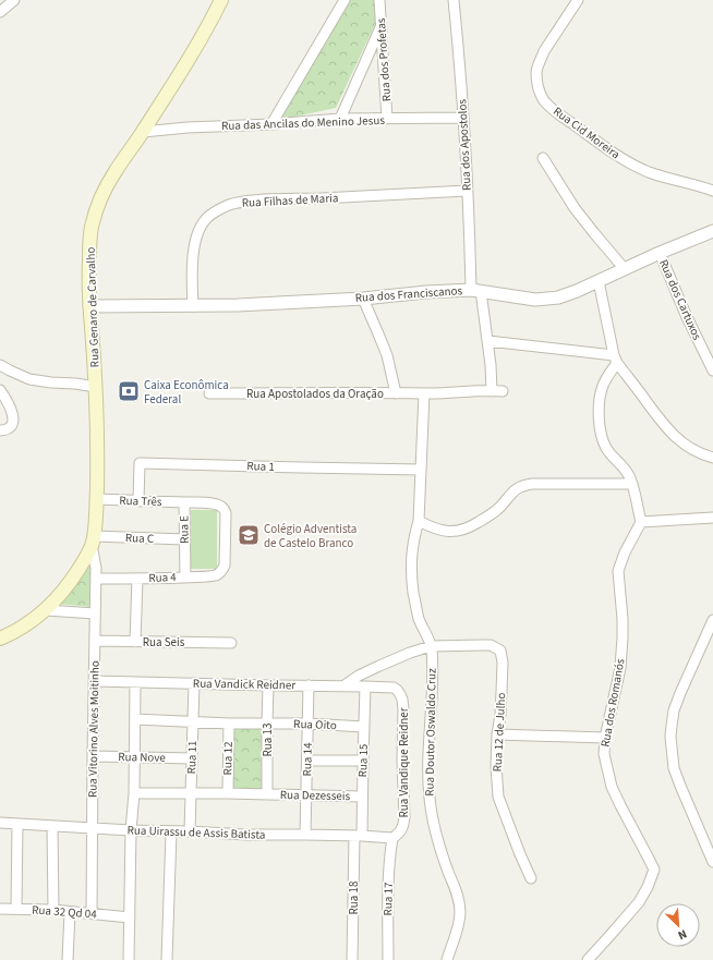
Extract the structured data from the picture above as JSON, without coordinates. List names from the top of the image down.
{
  "streets": {
    "main road": ["Rua Genaro de Carvalho"],
    "street": [
      "Rua dos Profetas",
      "Rua das Ancilas do Menino Jesus",
      "Rua Cid Moreira",
      "Rua dos Apostolos",
      "Rua Filhas de Maria",
      "Rua dos Franciscanos",
      "Rua dos Cartuxos",
      "Rua Apostolados da Oração",
      "Rua 1",
      "Rua Três",
      "Rua E",
      "Rua C",
      "Rua 4",
      "Rua Seis",
      "Rua Vandick Reidner",
      "Rua dos Romanós",
      "Rua Oito",
      "Rua Vitorino Alves Moitinho",
      "Rua Doutor Oswaldo Cruz",
      "Rua 12 de Julho",
      "Rua 13",
      "Rua Nove",
      "Rua 11",
      "Rua 12",
      "Rua 14",
      "Rua 15",
      "Rua Vandique Reidner",
      "Rua Dezesseis",
      "Rua Uirassu de Assis Batista",
      "Rua 18",
      "Rua 17",
      "Rua 32 Qd 04"
    ]
  },
  "crossings": [
    ["Rua dos Profetas", "Rua das Ancilas do Menino Jesus"],
    ["Rua das Ancilas do Menino Jesus", "Rua dos Apostolos"],
    ["Rua das Ancilas do Menino Jesus", "Rua Genaro de Carvalho"],
    ["Rua dos Apostolos", "Rua Filhas de Maria"],
    ["Rua dos Apostolos", "Rua dos Franciscanos"],
    ["Rua dos Apostolos", "Rua Apostolados da Oração"],
    ["Rua Filhas de Maria", "Rua dos Franciscanos"],
    ["Rua dos Franciscanos", "Rua dos Cartuxos"],
    ["Rua dos Franciscanos", "Rua Genaro de Carvalho"],
    ["Rua Genaro de Carvalho", "Rua Três"],
    ["Rua Genaro de Carvalho", "Rua C"],
    ["Rua Genaro de Carvalho", "Rua Vitorino Alves Moitinho"],
    ["Rua 1", "Rua Três"],
    ["Rua Três", "Rua E"],
    ["Rua E", "Rua C"],
    ["Rua E", "Rua 4"],
    ["Rua C", "Rua Vitorino Alves Moitinho"],
    ["Rua 4", "Rua Vitorino Alves Moitinho"],
    ["Rua Seis", "Rua Vitorino Alves Moitinho"],
    ["Rua Vandick Reidner", "Rua Vitorino Alves Moitinho"],
    ["Rua Vandick Reidner", "Rua 13"],
    ["Rua Vandick Reidner", "Rua 11"],
    ["Rua Vandick Reidner", "Rua 14"],
    ["Rua Vandick Reidner", "Rua 15"],
    ["Rua Vandick Reidner", "Rua Vandique Reidner"],
    ["Rua Oito", "Rua 13"],
    ["Rua Oito", "Rua 12"],
    ["Rua Oito", "Rua 14"],
    ["Rua Oito", "Rua 15"],
    ["Rua Vitorino Alves Moitinho", "Rua Nove"],
    ["Rua Vitorino Alves Moitinho", "Rua Uirassu de Assis Batista"],
    ["Rua Vitorino Alves Moitinho", "Rua 32 Qd 04"],
    ["Rua Doutor Oswaldo Cruz", "Rua 12 de Julho"],
    ["Rua 13", "Rua Dezesseis"],
    ["Rua Nove", "Rua 11"],
    ["Rua 11", "Rua Uirassu de Assis Batista"],
    ["Rua 12", "Rua Dezesseis"],
    ["Rua 14", "Rua Dezesseis"],
    ["Rua 14", "Rua Uirassu de Assis Batista"],
    ["Rua 15", "Rua Dezesseis"],
    ["Rua 15", "Rua Uirassu de Assis Batista"],
    ["Rua 15", "Rua 18"],
    ["Rua Vandique Reidner", "Rua Uirassu de Assis Batista"],
    ["Rua Vandique Reidner", "Rua 17"],
    ["Rua Uirassu de Assis Batista", "Rua 18"],
    ["Rua Uirassu de Assis Batista", "Rua 17"]
  ],
  "places": {
    "bank": ["Caixa Econômica Federal"],
    "school or university": ["Colégio Adventista de Castelo Branco"]
  },
  "north": "bottom right"
}
